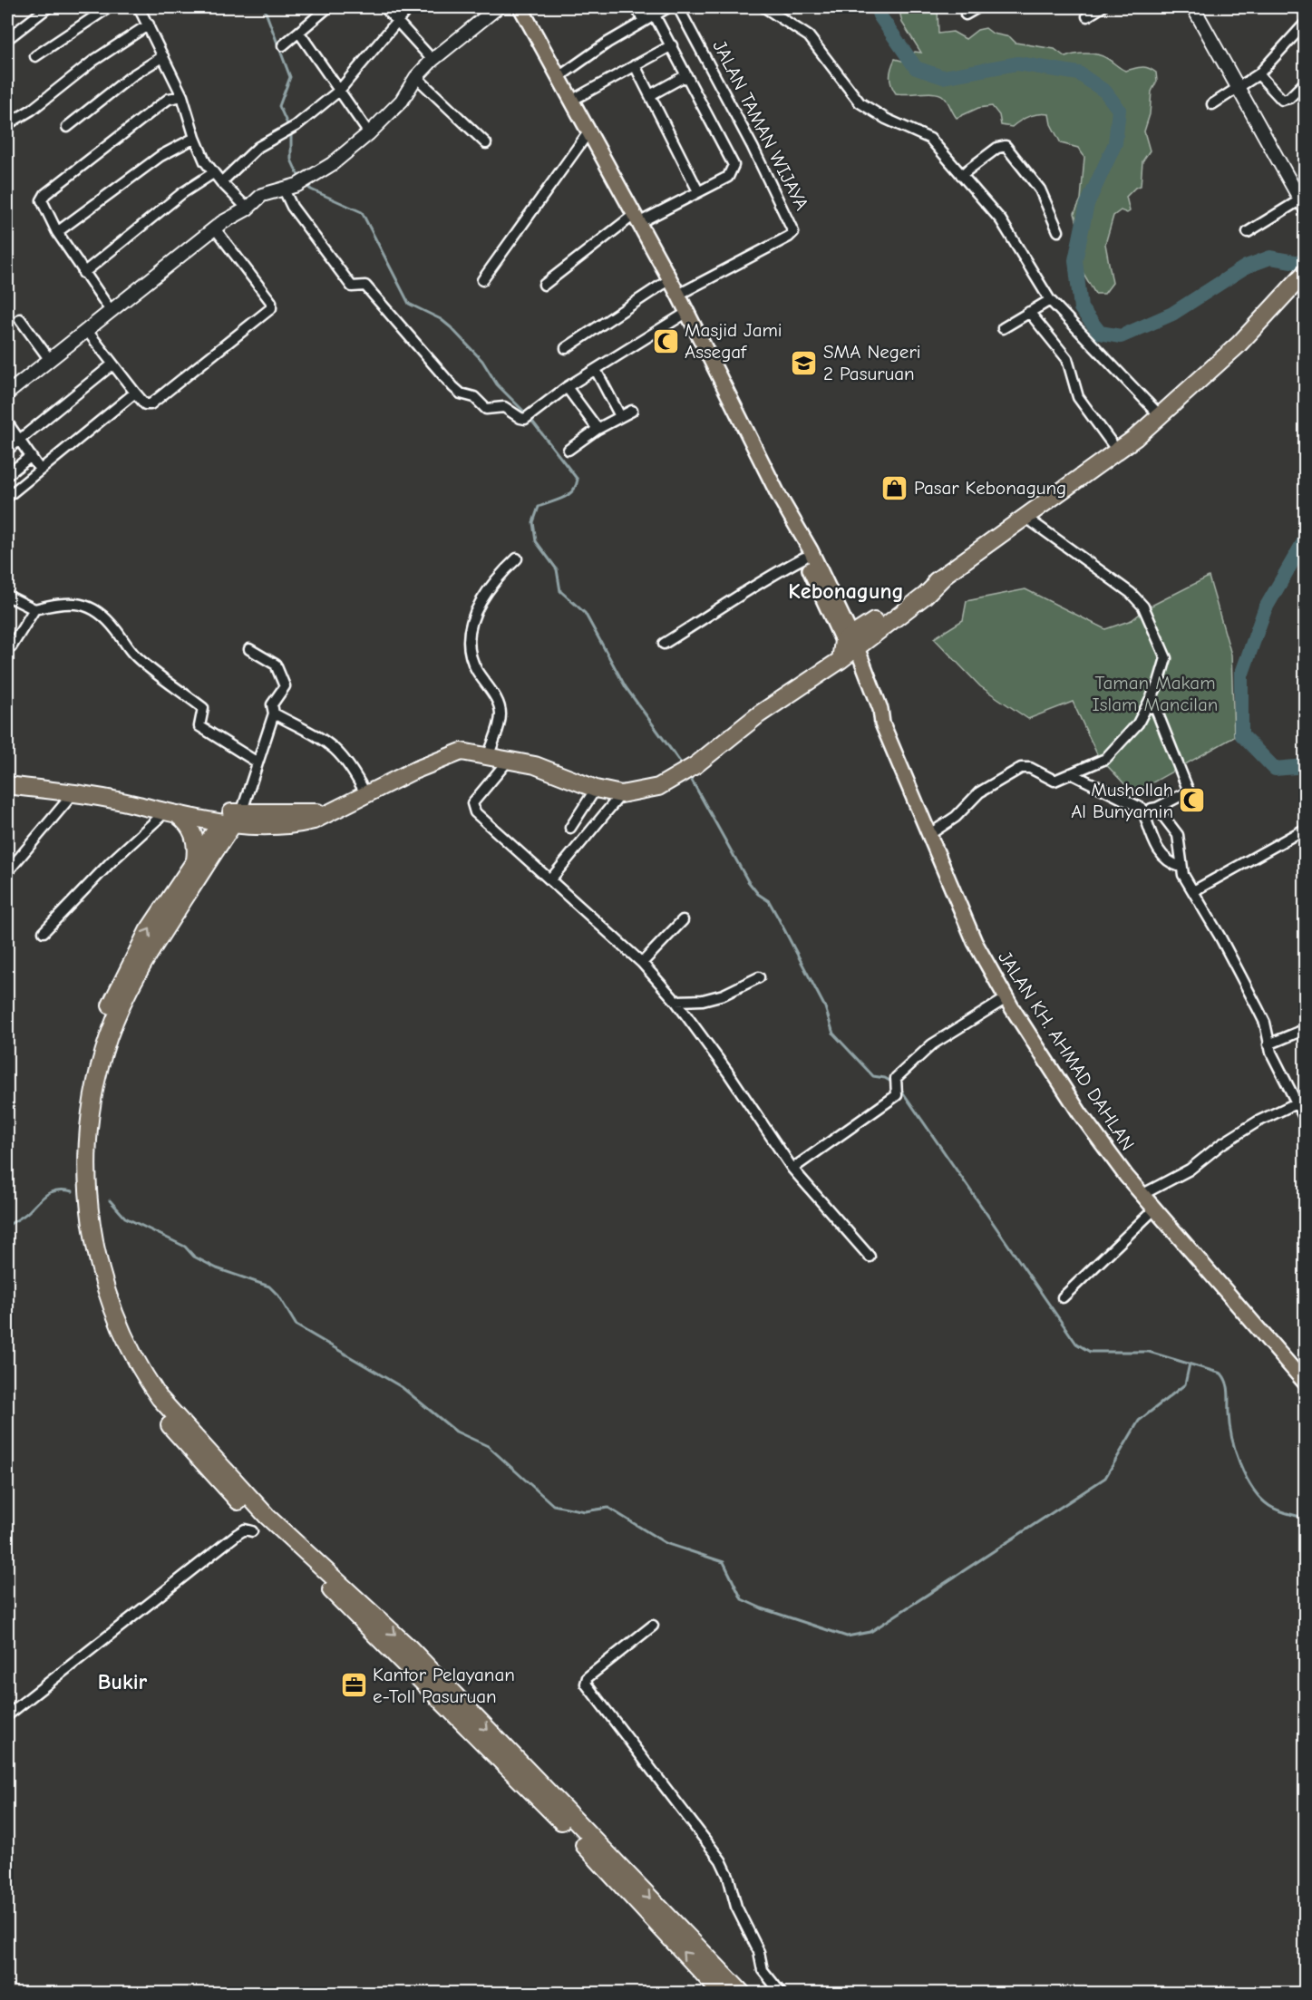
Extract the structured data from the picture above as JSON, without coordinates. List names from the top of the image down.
{
  "streets": {
    "main road": ["JALAN KH. AHMAD DAHLAN"],
    "street": ["JALAN TAMAN WIJAYA"]
  },
  "districts": ["Kebonagung", "Bukir"],
  "parks": ["Taman Makam Islam Mancilan"],
  "places": {
    "mosque": ["Masjid Jami Assegaf", "Mushollah Al Bunyamin"],
    "school or university": ["SMA Negeri 2 Pasuruan"],
    "shop": ["Pasar Kebonagung"],
    "office": ["Kantor Pelayanan e-Toll Pasuruan"]
  }
}
